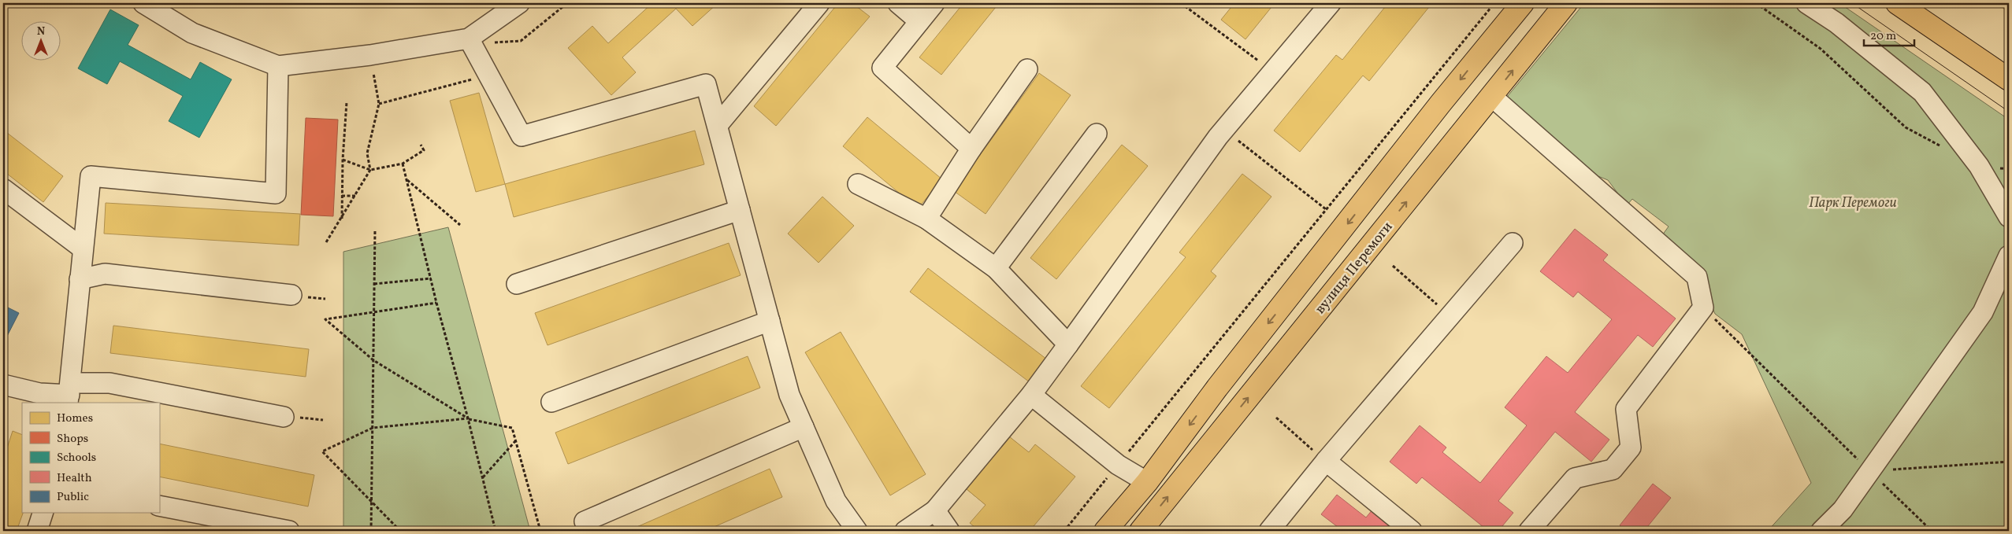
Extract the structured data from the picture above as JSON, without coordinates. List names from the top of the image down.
{
  "streets": {
    "main road": ["вулиця Перемоги"]
  },
  "parks": ["Парк Перемоги"],
  "legend": [
    "Homes",
    "Shops",
    "Schools",
    "Health",
    "Public"
  ],
  "scale_bar": "20 m",
  "north": "top"
}
